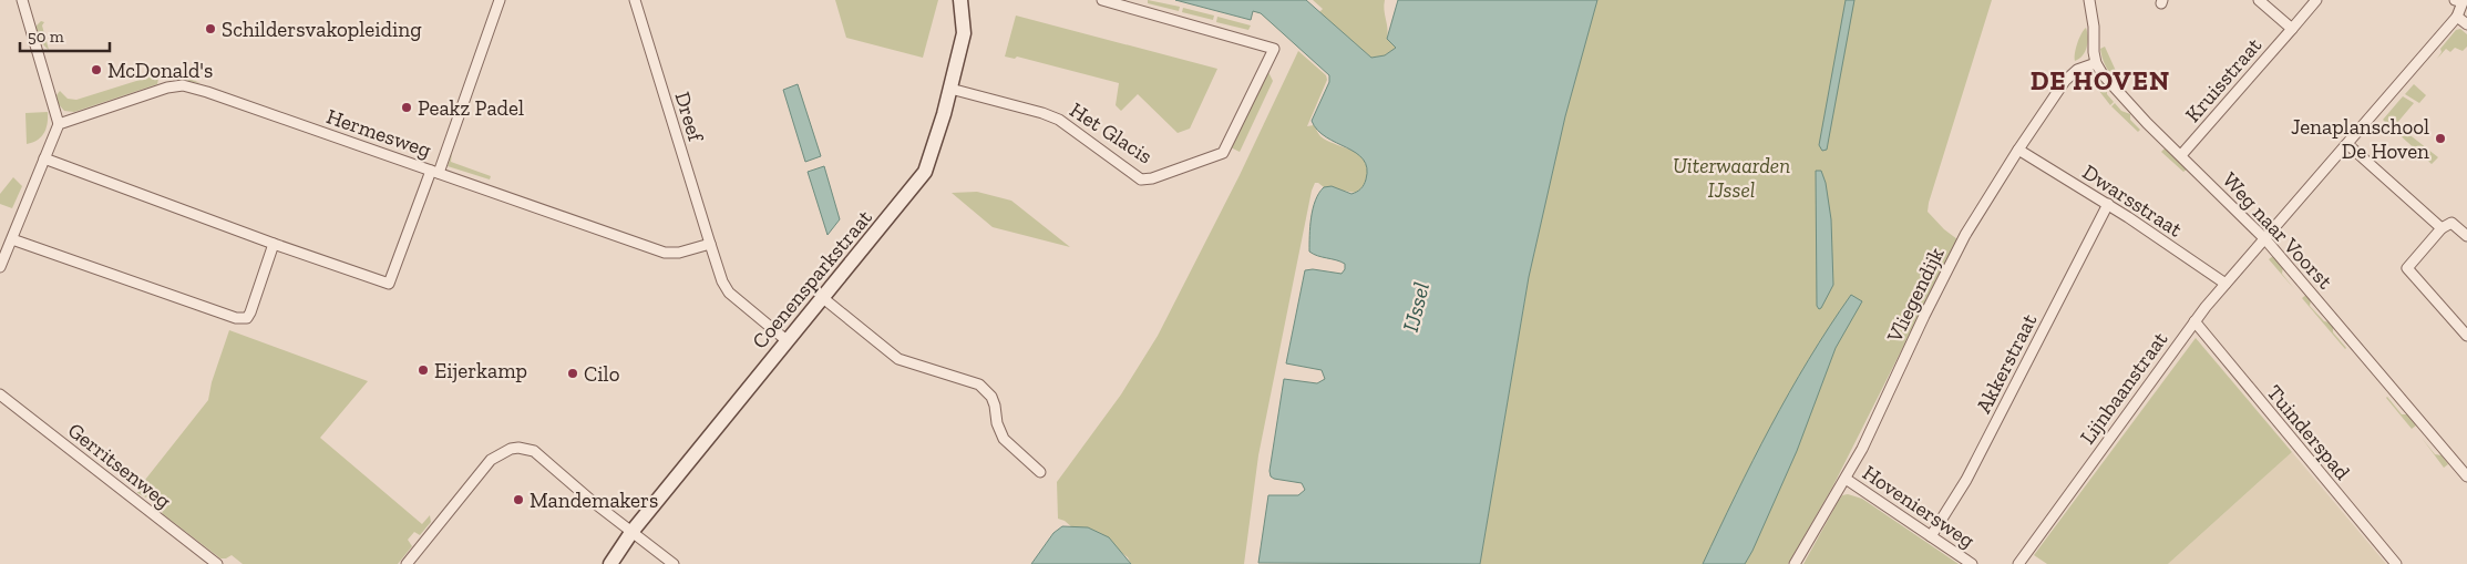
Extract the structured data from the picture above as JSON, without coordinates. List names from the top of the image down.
{
  "streets": {
    "street": [
      "Kruisstraat",
      "Dreef",
      "Hermesweg",
      "Het Glacis",
      "Dwarsstraat",
      "Weg naar Voorst",
      "Coenensparkstraat",
      "Vliegendijk",
      "Akkerstraat",
      "Lijnbaanstraat",
      "Tuinderspad",
      "Gerritsenweg",
      "Hoveniersweg"
    ]
  },
  "crossings": [
    ["Kruisstraat", "Weg naar Voorst"],
    ["Dreef", "Hermesweg"],
    ["Het Glacis", "Coenensparkstraat"],
    ["Dwarsstraat", "Vliegendijk"],
    ["Dwarsstraat", "Akkerstraat"],
    ["Dwarsstraat", "Lijnbaanstraat"],
    ["Weg naar Voorst", "Vliegendijk"],
    ["Weg naar Voorst", "Lijnbaanstraat"],
    ["Vliegendijk", "Hoveniersweg"],
    ["Akkerstraat", "Hoveniersweg"],
    ["Lijnbaanstraat", "Tuinderspad"]
  ],
  "districts": ["DE HOVEN"],
  "water": ["IJssel"],
  "parks": ["Uiterwaarden IJssel"],
  "places": [
    "Schildersvakopleiding",
    "McDonald's",
    "Peakz Padel",
    "Jenaplanschool De Hoven",
    "Eijerkamp",
    "Cilo",
    "Mandemakers"
  ],
  "scale_bar": "50 m"
}
